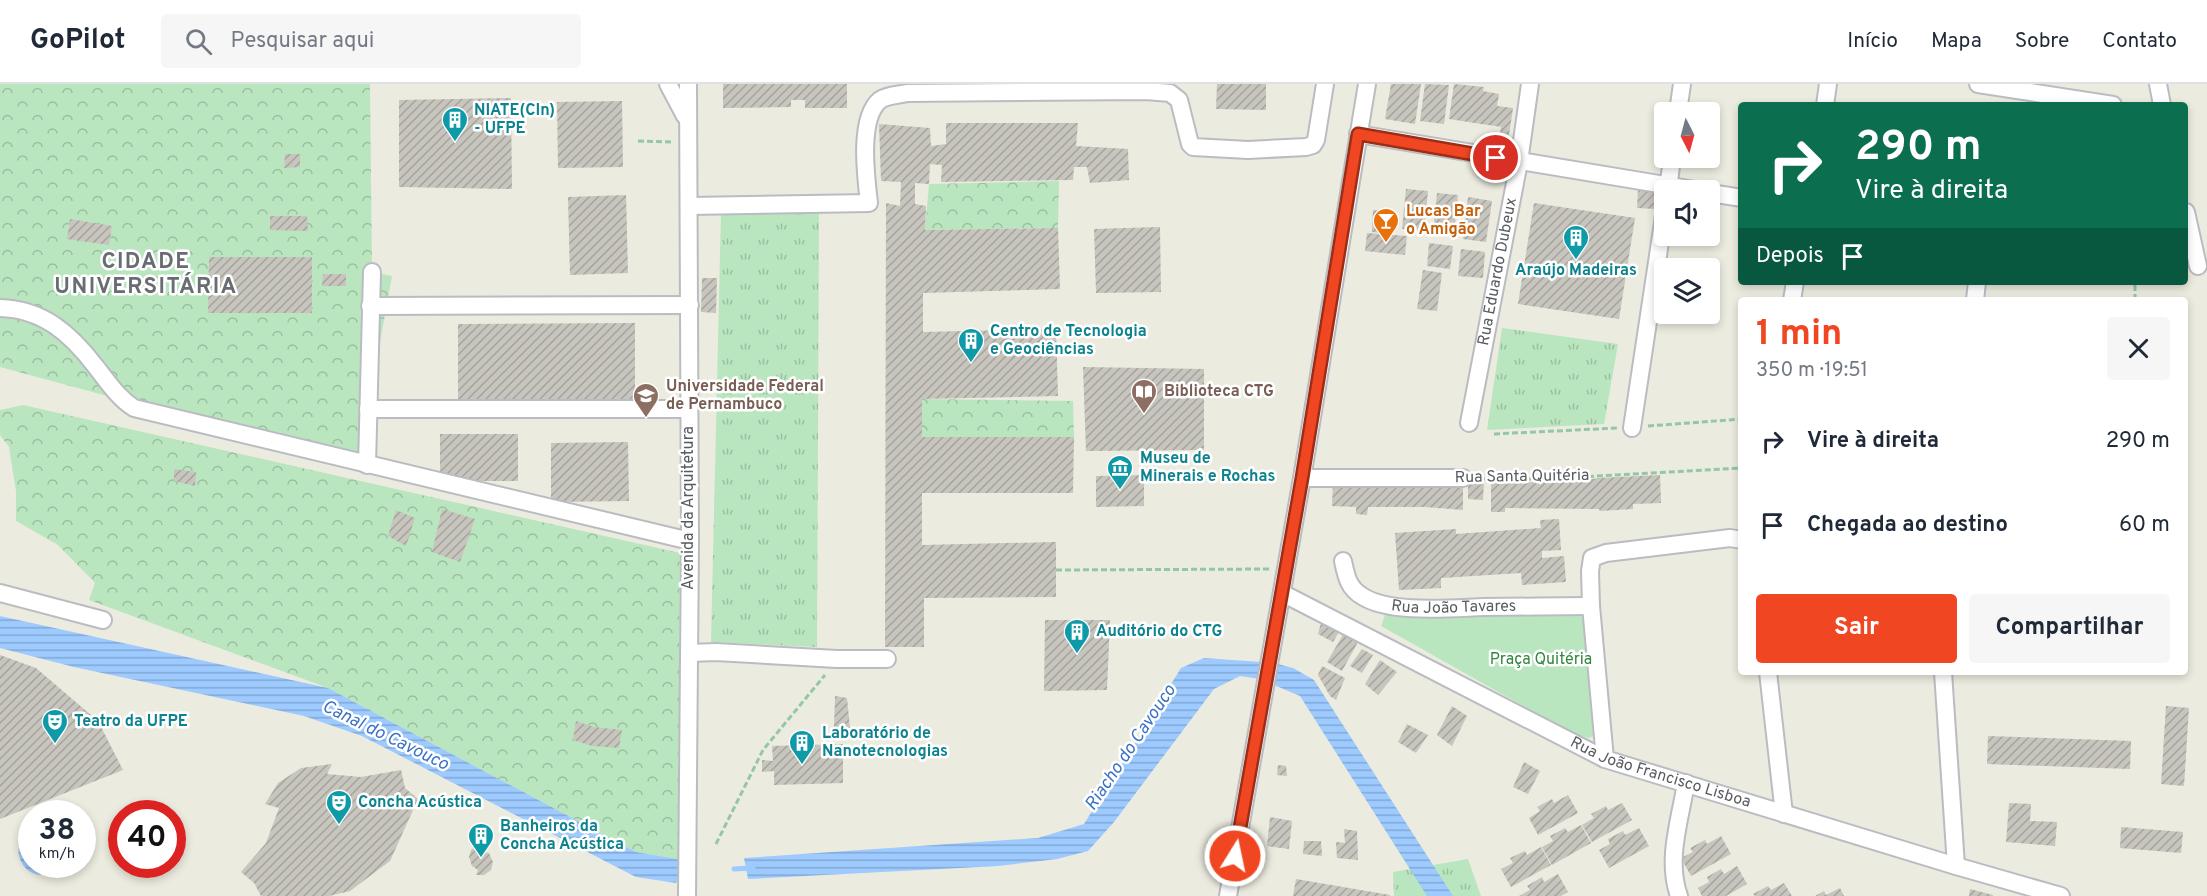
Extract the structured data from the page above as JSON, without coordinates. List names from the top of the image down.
{
  "streets": {
    "street": [
      "Rua Eduardo Dubeux",
      "Rua Santa Quitéria",
      "Avenida da Arquitetura",
      "Rua João Tavares",
      "Rua João Francisco Lisboa"
    ]
  },
  "districts": ["CIDADE UNIVERSITÁRIA"],
  "water": ["Canal do Cavouco", "Riacho do Cavouco"],
  "parks": ["Praça Quitéria"],
  "places": {
    "building": [
      "NIATE(CIn) - UFPE",
      "Araújo Madeiras",
      "Centro de Tecnologia e Geociências",
      "Auditório do CTG",
      "Laboratório de Nanotecnologias",
      "Banheiros da Concha Acústica"
    ],
    "bar": ["Lucas Bar o Amigão"],
    "library": ["Biblioteca CTG"],
    "school or university": ["Universidade Federal de Pernambuco"],
    "museum": ["Museu de Minerais e Rochas"],
    "theatre": ["Teatro da UFPE", "Concha Acústica"]
  },
  "north": "bottom",
  "page": {
    "header": "GoPilot",
    "search": "Pesquisar aqui",
    "nav": [
      "Início",
      "Mapa",
      "Sobre",
      "Contato"
    ],
    "turn": ["290 m", "Vire à direita"],
    "then": "Depois",
    "heading": ["1 min", "350 m · 19:51"],
    "list": [
      {
        "name": "Vire à direita",
        "value": "290 m"
      },
      {
        "name": "Chegada ao destino",
        "value": "60 m"
      }
    ],
    "buttons": ["Sair", "Compartilhar"],
    "speed": "38 km/h",
    "limit": "40"
  }
}
